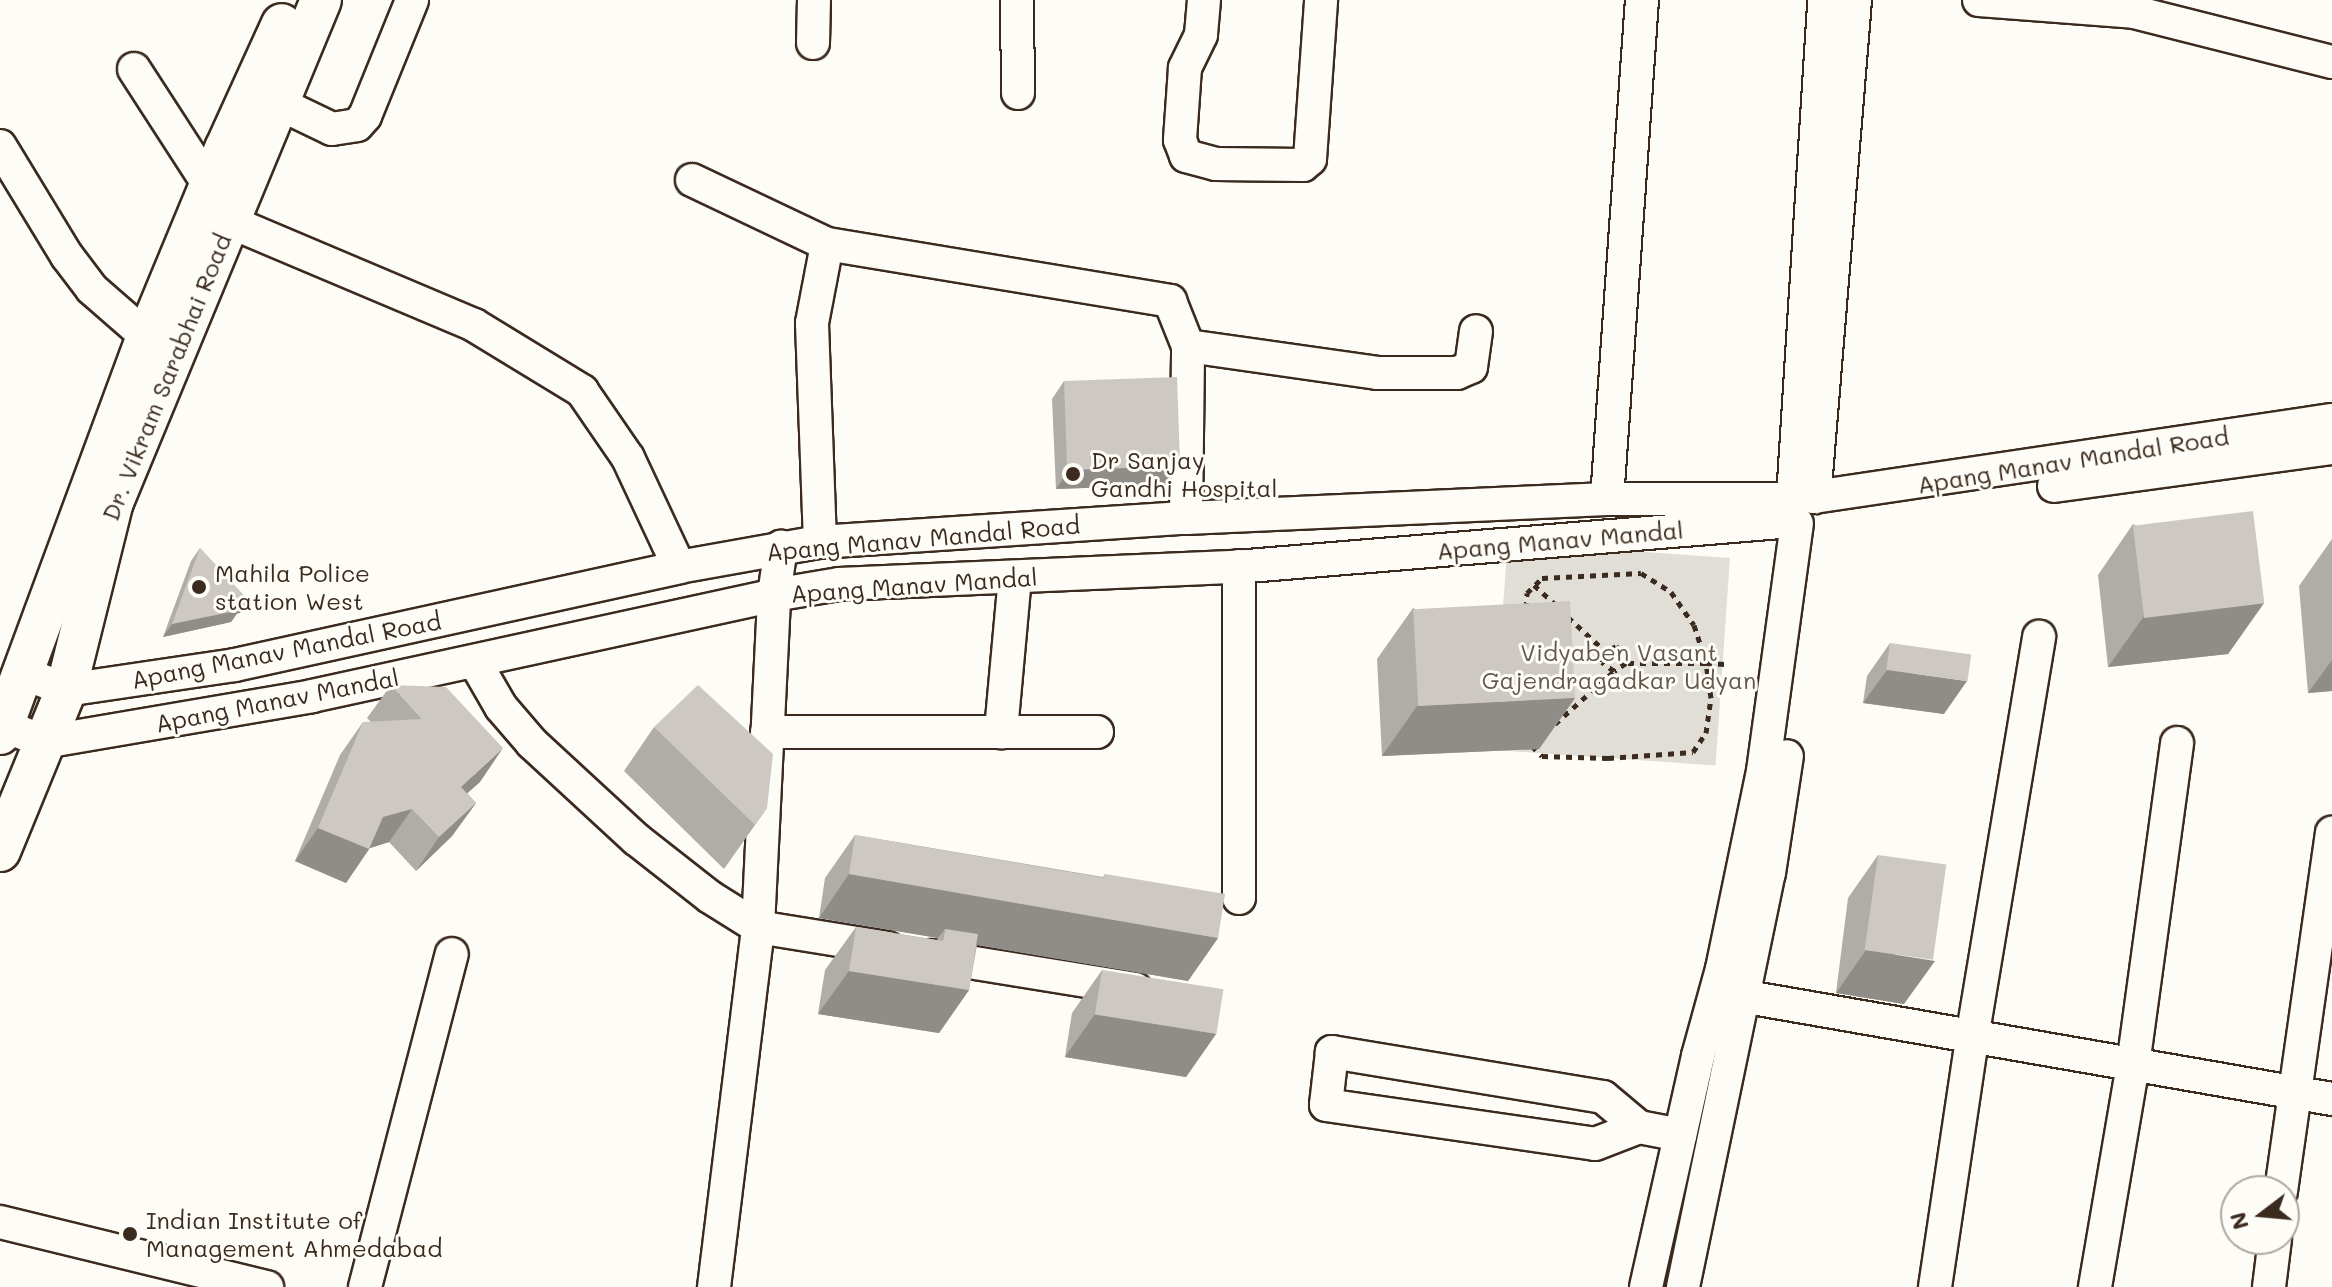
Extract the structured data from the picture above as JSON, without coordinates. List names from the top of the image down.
{
  "streets": {
    "main road": ["Dr. Vikram Sarabhai Road"],
    "street": ["Apang Manav Mandal Road", "Apang Manav Mandal"]
  },
  "crossings": [
    ["Dr. Vikram Sarabhai Road", "Apang Manav Mandal Road"],
    ["Dr. Vikram Sarabhai Road", "Apang Manav Mandal"],
    ["Apang Manav Mandal Road", "Apang Manav Mandal"]
  ],
  "parks": ["Vidyaben Vasant Gajendragadkar Udyan"],
  "places": ["Dr Sanjay Gandhi Hospital", "Mahila Police station West", "Indian Institute of Management Ahmedabad"],
  "north": "left"
}
